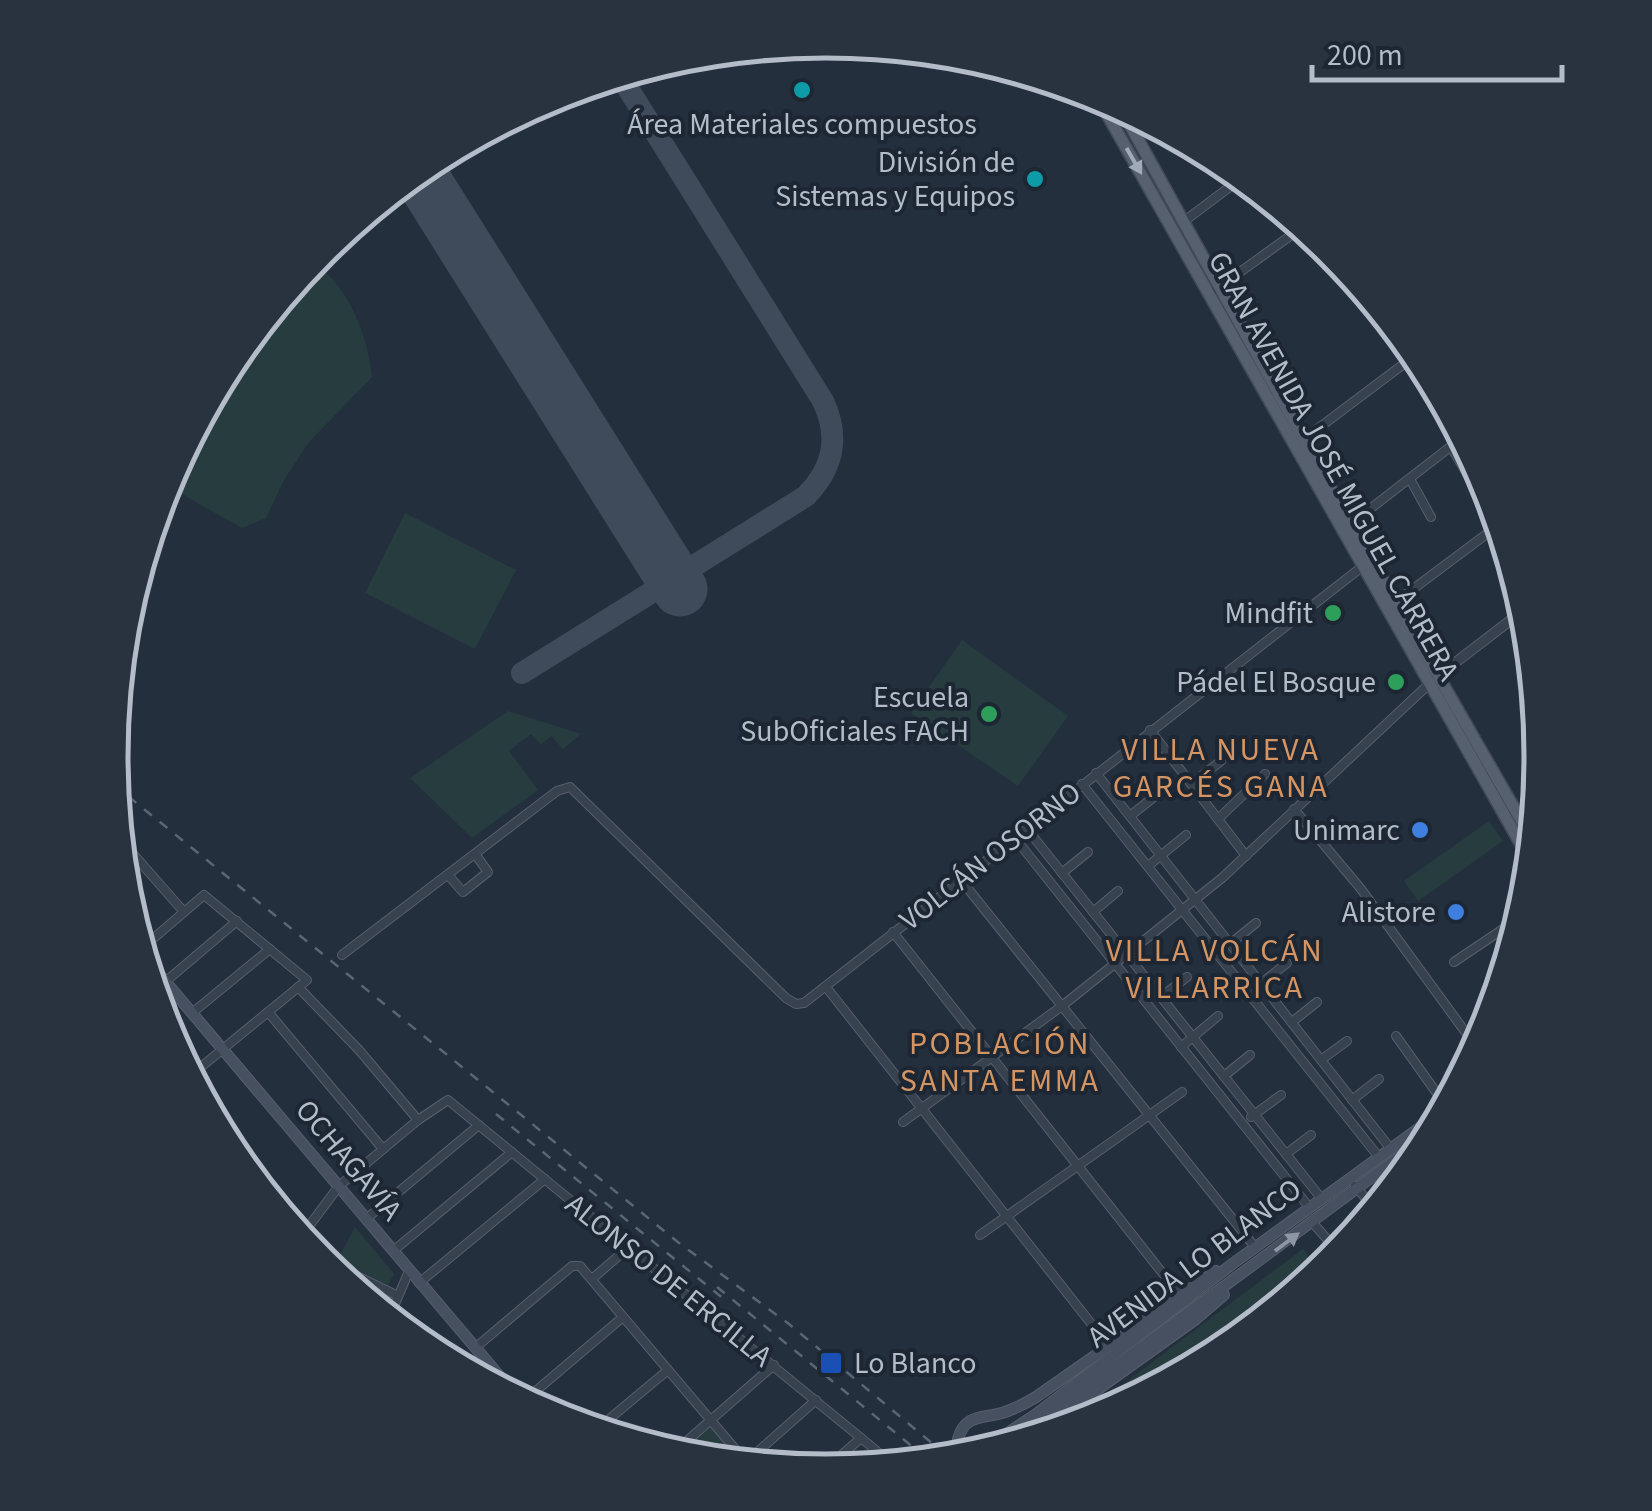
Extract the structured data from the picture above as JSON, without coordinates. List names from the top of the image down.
{
  "streets": {
    "main road": ["GRAN AVENIDA JOSÉ MIGUEL CARRERA", "OCHAGAVÍA", "AVENIDA LO BLANCO"],
    "street": ["VOLCÁN OSORNO", "ALONSO DE ERCILLA"]
  },
  "crossings": [
    ["GRAN AVENIDA JOSÉ MIGUEL CARRERA", "VOLCÁN OSORNO"]
  ],
  "districts": ["VILLA NUEVA GARCÉS GANA", "VILLA VOLCÁN VILLARRICA", "POBLACIÓN SANTA EMMA"],
  "places": {
    "other": [
      "Área Materiales compuestos",
      "División de Sistemas y Equipos",
      "Mindfit",
      "Pádel El Bosque",
      "Escuela SubOficiales FACH",
      "Unimarc",
      "Alistore"
    ],
    "transit": ["Lo Blanco"]
  },
  "scale_bar": "200 m"
}
